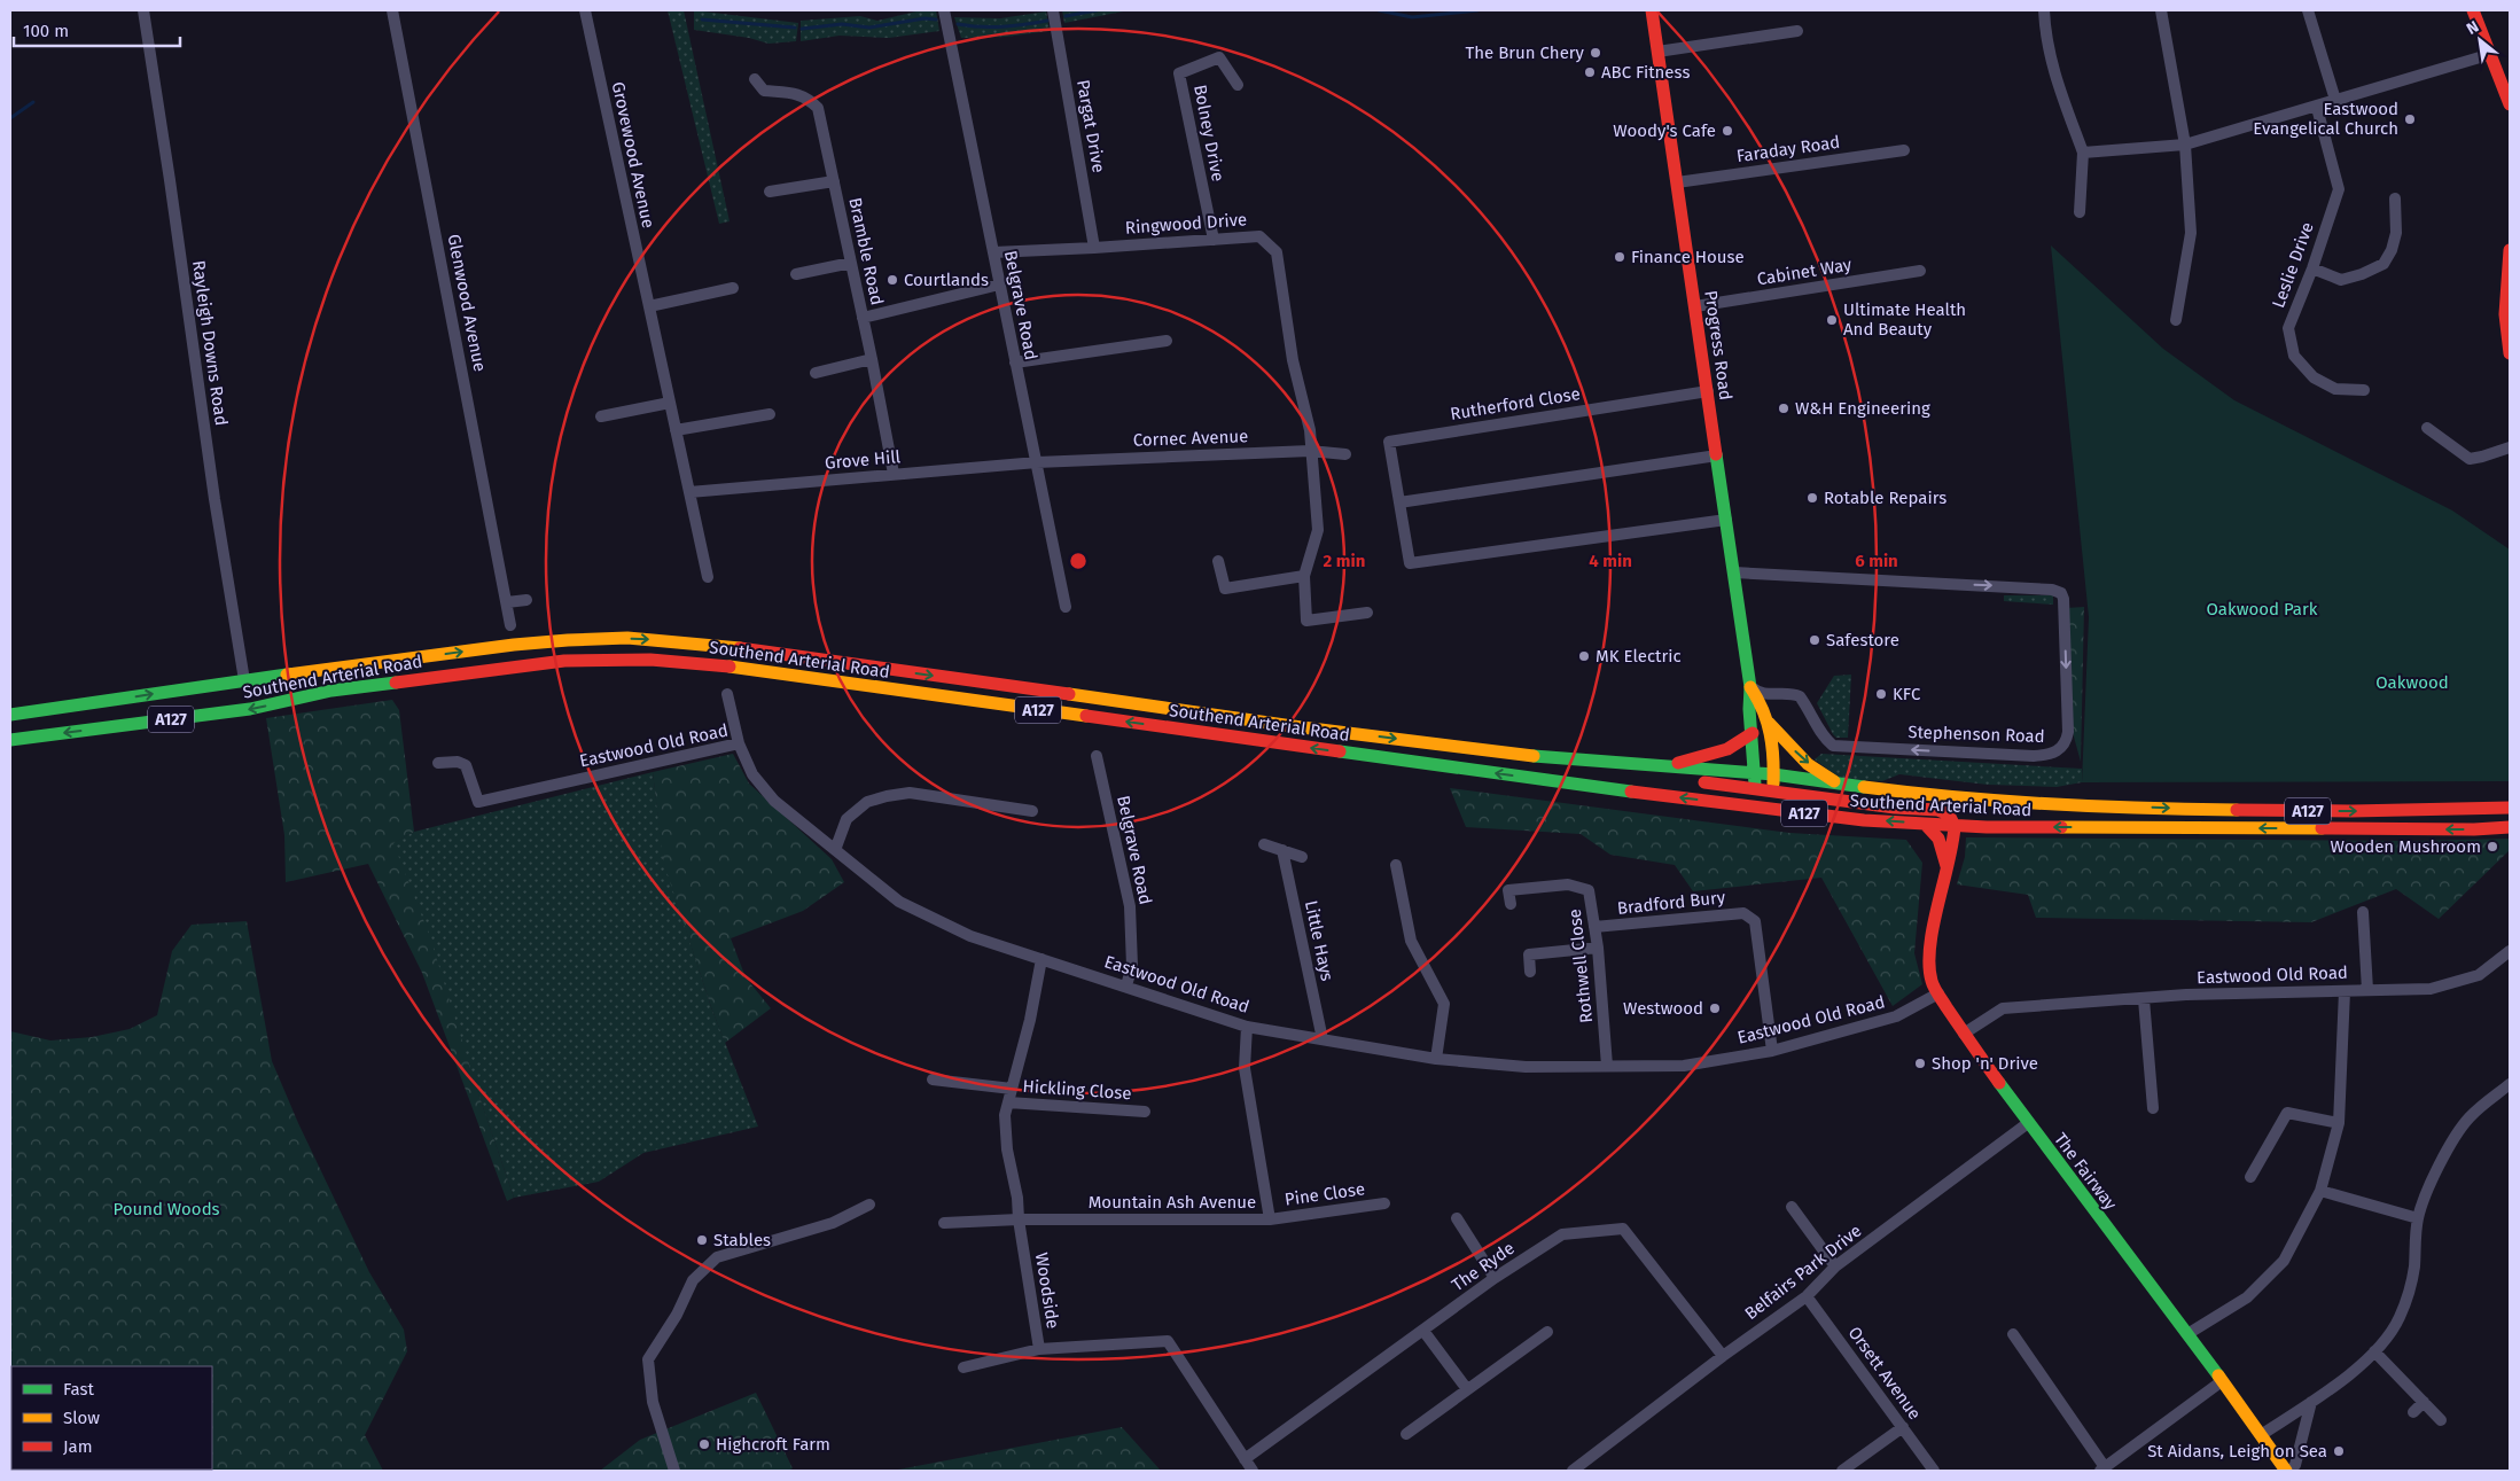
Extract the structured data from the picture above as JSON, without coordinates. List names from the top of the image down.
{
  "streets": {
    "main road": [
      "Progress Road",
      "Southend Arterial Road",
      "A127",
      "The Fairway"
    ],
    "street": [
      "Pargat Drive",
      "Bolney Drive",
      "Faraday Road",
      "Grovewood Avenue",
      "Ringwood Drive",
      "Bramble Road",
      "Leslie Drive",
      "Cabinet Way",
      "Glenwood Avenue",
      "Belgrave Road",
      "Rayleigh Downs Road",
      "Rutherford Close",
      "Cornec Avenue",
      "Grove Hill",
      "Stephenson Road",
      "Eastwood Old Road",
      "Bradford Bury",
      "Little Hays",
      "Rothwell Close",
      "Hickling Close",
      "Pine Close",
      "Mountain Ash Avenue",
      "The Ryde",
      "Belfairs Park Drive",
      "Woodside",
      "Orsett Avenue"
    ]
  },
  "crossings": [
    ["Pargat Drive", "Ringwood Drive"],
    ["Bolney Drive", "Ringwood Drive"],
    ["Faraday Road", "Progress Road"],
    ["Grovewood Avenue", "Grove Hill"],
    ["Ringwood Drive", "Belgrave Road"],
    ["Ringwood Drive", "Cornec Avenue"],
    ["Bramble Road", "Grove Hill"],
    ["Cabinet Way", "Progress Road"],
    ["Belgrave Road", "Cornec Avenue"],
    ["Belgrave Road", "Grove Hill"],
    ["Belgrave Road", "Eastwood Old Road"],
    ["Rayleigh Downs Road", "Southend Arterial Road"],
    ["Progress Road", "Rutherford Close"],
    ["Progress Road", "Southend Arterial Road"],
    ["Progress Road", "Stephenson Road"],
    ["Cornec Avenue", "Grove Hill"],
    ["Southend Arterial Road", "The Fairway"],
    ["Eastwood Old Road", "Bradford Bury"],
    ["Eastwood Old Road", "Little Hays"],
    ["Eastwood Old Road", "Rothwell Close"],
    ["Eastwood Old Road", "The Fairway"],
    ["Eastwood Old Road", "Mountain Ash Avenue"],
    ["Eastwood Old Road", "Woodside"],
    ["Bradford Bury", "Rothwell Close"],
    ["Hickling Close", "Woodside"],
    ["The Fairway", "Belfairs Park Drive"],
    ["Pine Close", "Mountain Ash Avenue"],
    ["Mountain Ash Avenue", "Woodside"],
    ["The Ryde", "Belfairs Park Drive"],
    ["The Ryde", "Woodside"],
    ["Belfairs Park Drive", "Orsett Avenue"]
  ],
  "parks": ["Oakwood Park", "Oakwood", "Pound Woods"],
  "places": [
    "The Brun Chery",
    "ABC Fitness",
    "Eastwood Evangelical Church",
    "Woody's Cafe",
    "Finance House",
    "Courtlands",
    "Ultimate Health And Beauty",
    "W&H Engineering",
    "Rotable Repairs",
    "Safestore",
    "MK Electric",
    "KFC",
    "Wooden Mushroom",
    "Westwood",
    "Shop 'n' Drive",
    "Stables",
    "Highcroft Farm",
    "St Aidans, Leigh on Sea"
  ],
  "legend": ["Fast", "Slow", "Jam"],
  "scale_bar": "100 m",
  "north": "top left",
  "rings": ["2 min", "4 min", "6 min"]
}
